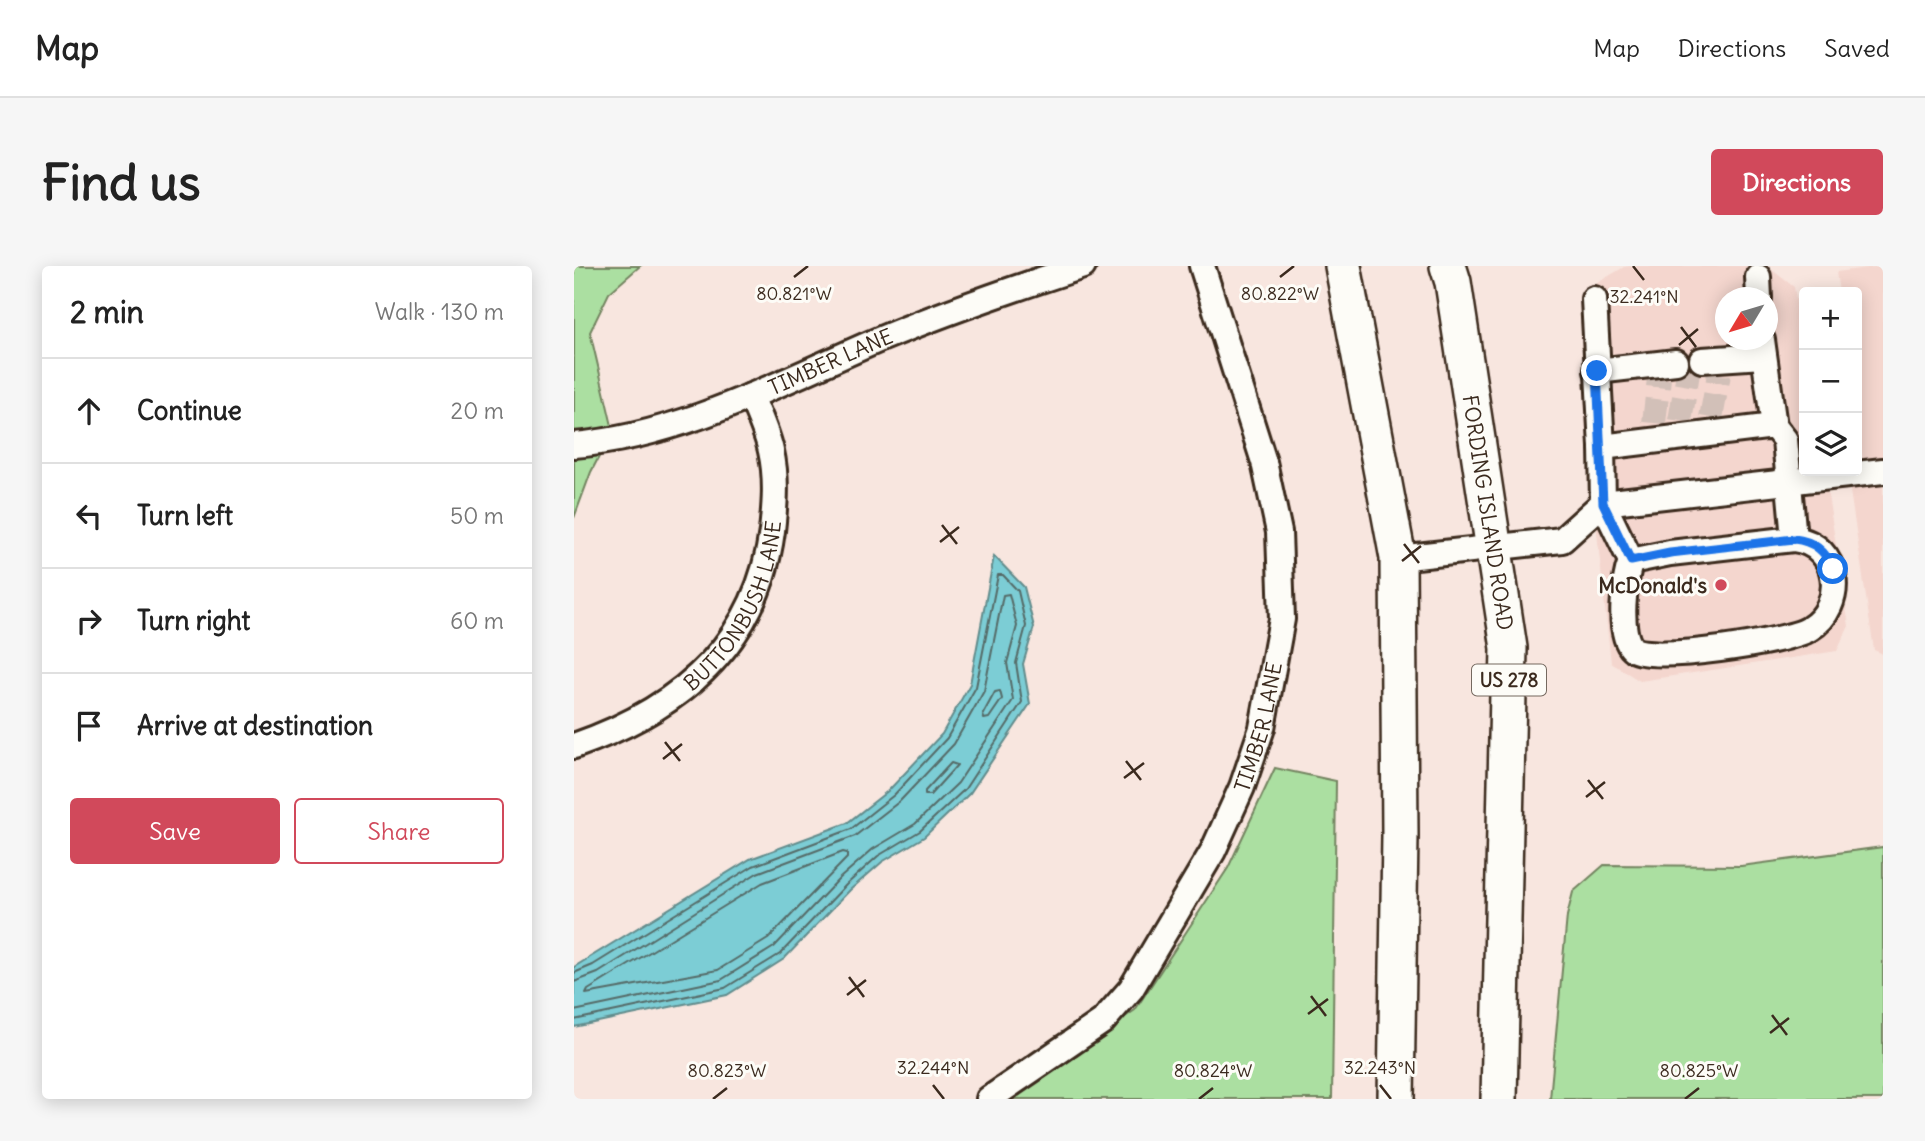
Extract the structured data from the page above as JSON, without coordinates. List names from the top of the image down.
{
  "streets": {
    "highway": ["FORDING ISLAND ROAD", "US 278"],
    "street": ["TIMBER LANE", "BUTTONBUSH LANE"]
  },
  "crossings": [
    ["TIMBER LANE", "BUTTONBUSH LANE"]
  ],
  "places": ["McDonald's"],
  "north": "bottom left",
  "page": {
    "header": "Map",
    "nav": ["Map", "Directions", "Saved"],
    "buttons": [
      "Directions",
      ["Save", "Share"]
    ],
    "title": "Find us",
    "heading": ["2 min", "Walk · 130 m"],
    "map_buttons": ["+", "−"],
    "list": [
      ["Continue", "20 m"],
      ["Turn left", "50 m"],
      ["Turn right", "60 m"],
      "Arrive at destination"
    ]
  },
  "coordinates": [
    "80.821°W",
    "80.822°W",
    "32.241°N",
    "32.244°N",
    "32.243°N",
    "80.823°W",
    "80.824°W",
    "80.825°W"
  ]
}
